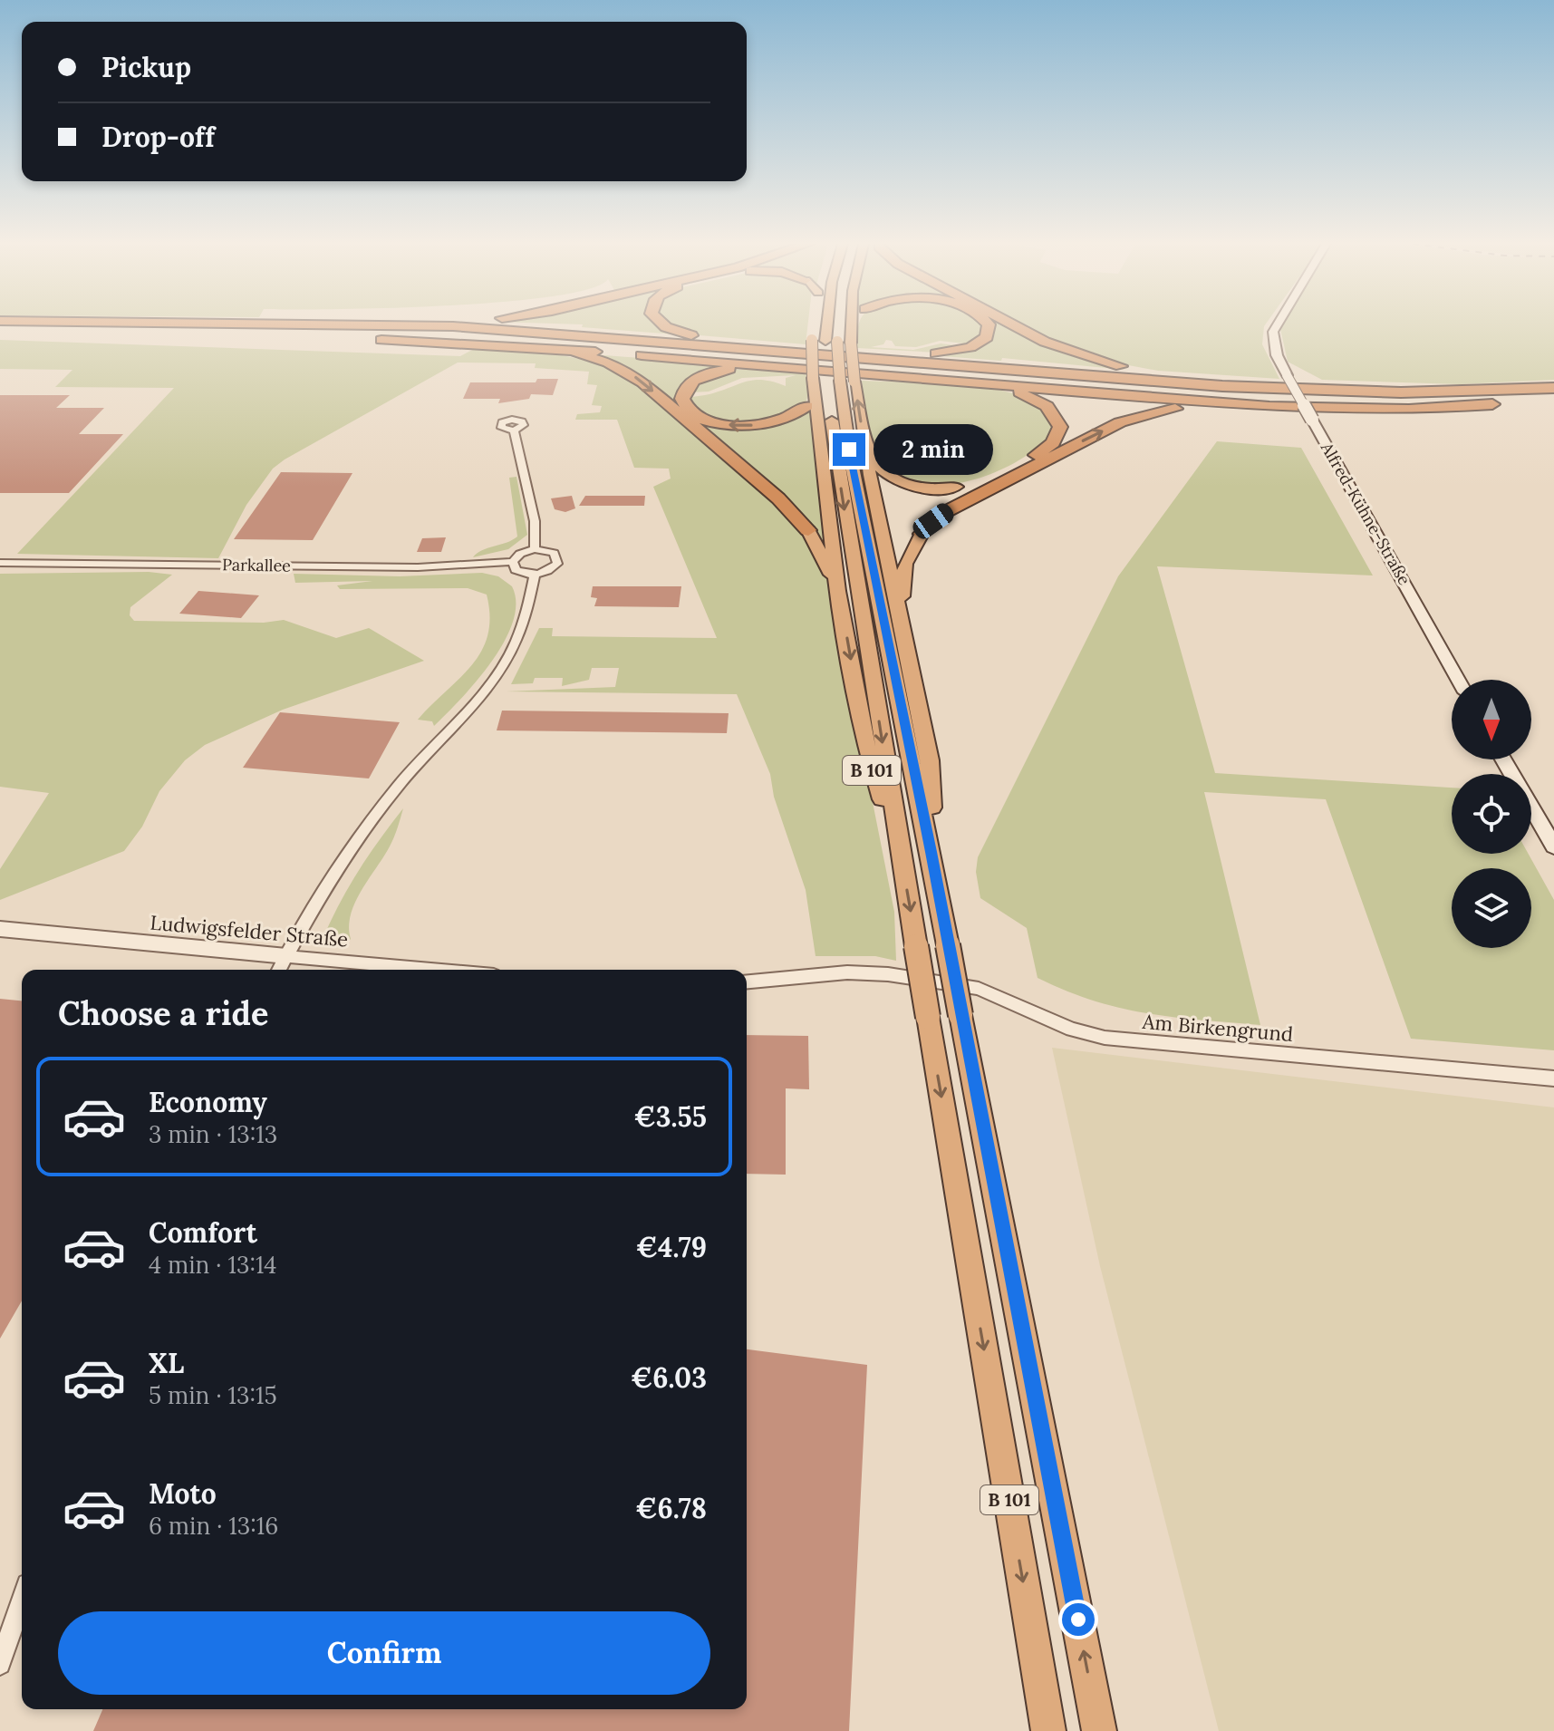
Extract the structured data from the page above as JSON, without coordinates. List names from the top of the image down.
{
  "streets": {
    "highway": ["B 101"],
    "main road": ["Alfred-Kühne-Straße"],
    "street": ["Parkallee", "Ludwigsfelder Straße", "Am Birkengrund"]
  },
  "north": "bottom",
  "page": {
    "banner": ["Pickup", "Drop-off"],
    "bubble": "2 min",
    "heading": "Choose a ride",
    "list": [
      {
        "name": "Economy",
        "note": "3 min · 13:13",
        "value": "€3.55"
      },
      {
        "name": "Comfort",
        "note": "4 min · 13:14",
        "value": "€4.79"
      },
      {
        "name": "XL",
        "note": "5 min · 13:15",
        "value": "€6.03"
      },
      {
        "name": "Moto",
        "note": "6 min · 13:16",
        "value": "€6.78"
      }
    ],
    "buttons": "Confirm"
  }
}
